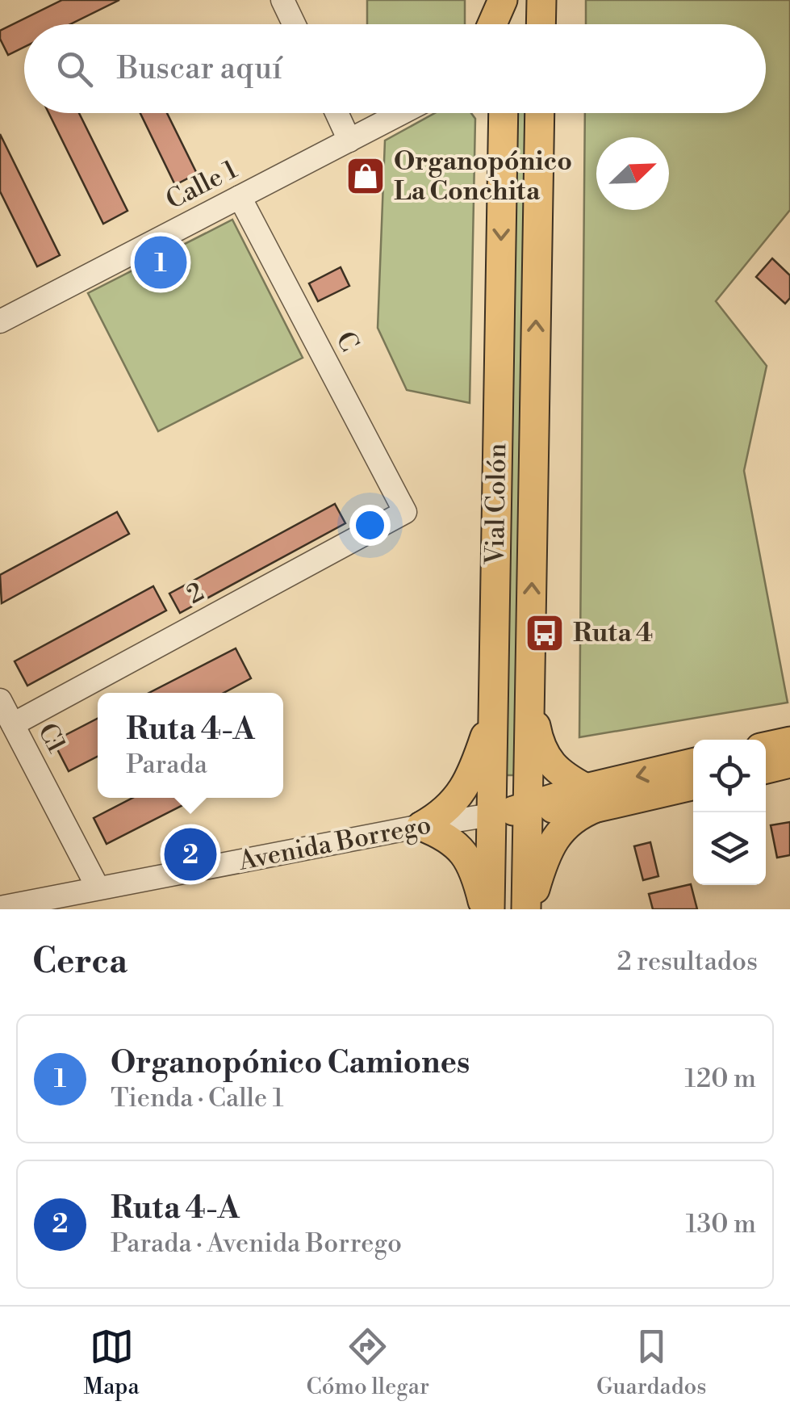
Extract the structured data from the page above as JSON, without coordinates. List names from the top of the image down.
{
  "streets": {
    "main road": ["Vial Colón", "Avenida Borrego"],
    "street": [
      "Calle 1",
      "C",
      "2",
      "C1"
    ]
  },
  "crossings": [
    ["Calle 1", "C"],
    ["C", "2"],
    ["Vial Colón", "Avenida Borrego"],
    ["2", "C1"],
    ["C1", "Avenida Borrego"]
  ],
  "places": {
    "shop": ["Organopónico La Conchita"],
    "bus stop": ["Ruta 4"]
  },
  "north": "top right",
  "page": {
    "search": "Buscar aquí",
    "pins": ["1", "2"],
    "popup": ["Ruta 4-A", "Parada"],
    "heading": ["Cerca", "2 resultados"],
    "list": [
      {
        "mark": "1",
        "name": "Organopónico Camiones",
        "note": "Tienda · Calle 1",
        "value": "120 m"
      },
      {
        "mark": "2",
        "name": "Ruta 4-A",
        "note": "Parada · Avenida Borrego",
        "value": "130 m"
      }
    ],
    "nav": ["Mapa", "Cómo llegar", "Guardados"]
  }
}
